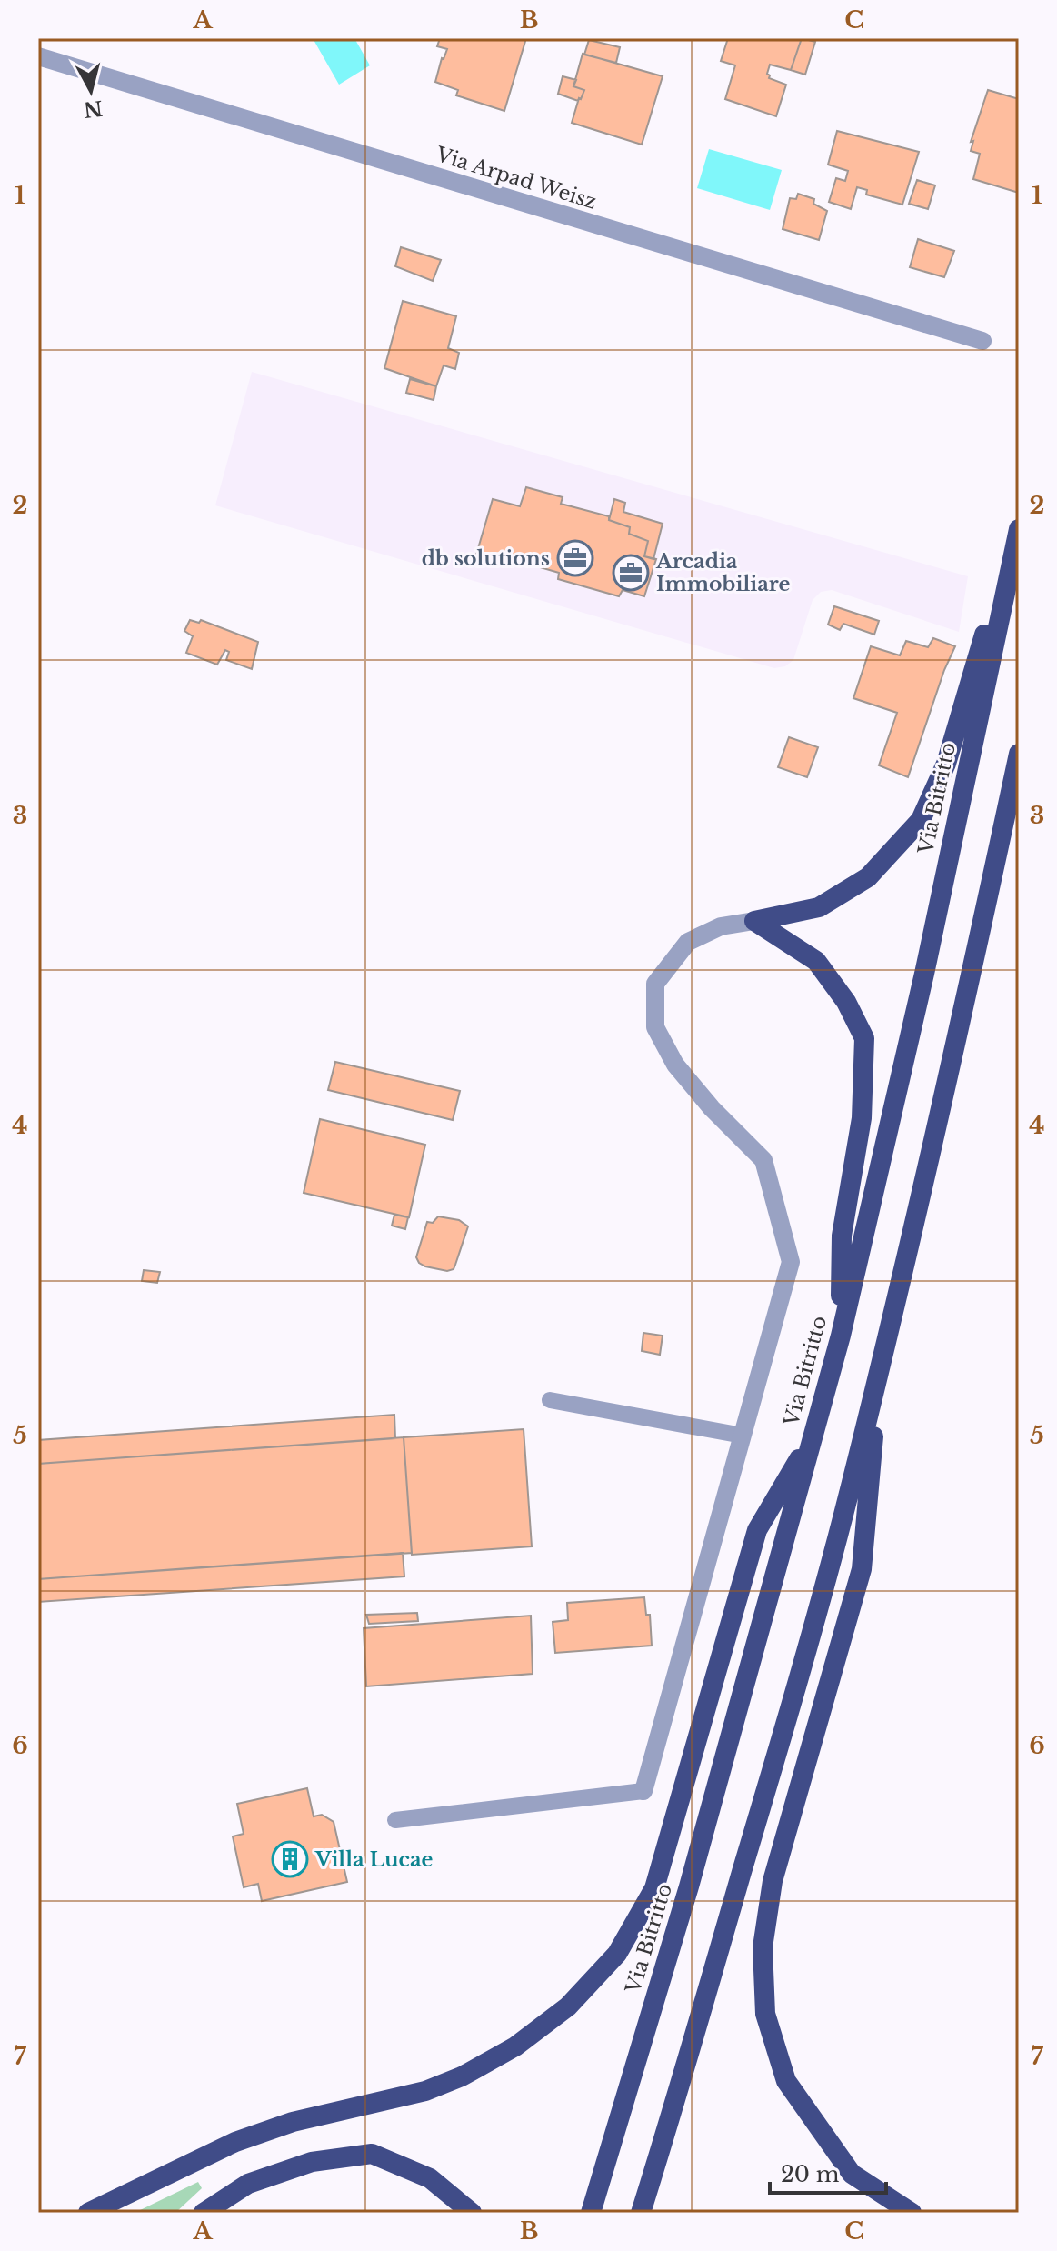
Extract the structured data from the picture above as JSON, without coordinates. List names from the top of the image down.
{
  "streets": {
    "highway": ["Via Bitritto"],
    "street": ["Via Arpad Weisz"]
  },
  "places": {
    "office": ["db solutions", "Arcadia Immobiliare"],
    "building": ["Villa Lucae"]
  },
  "scale_bar": "20 m",
  "north": "bottom",
  "grid": {
    "columns": ["A", "B", "C"],
    "rows": [
      "1",
      "2",
      "3",
      "4",
      "5",
      "6",
      "7"
    ]
  }
}
